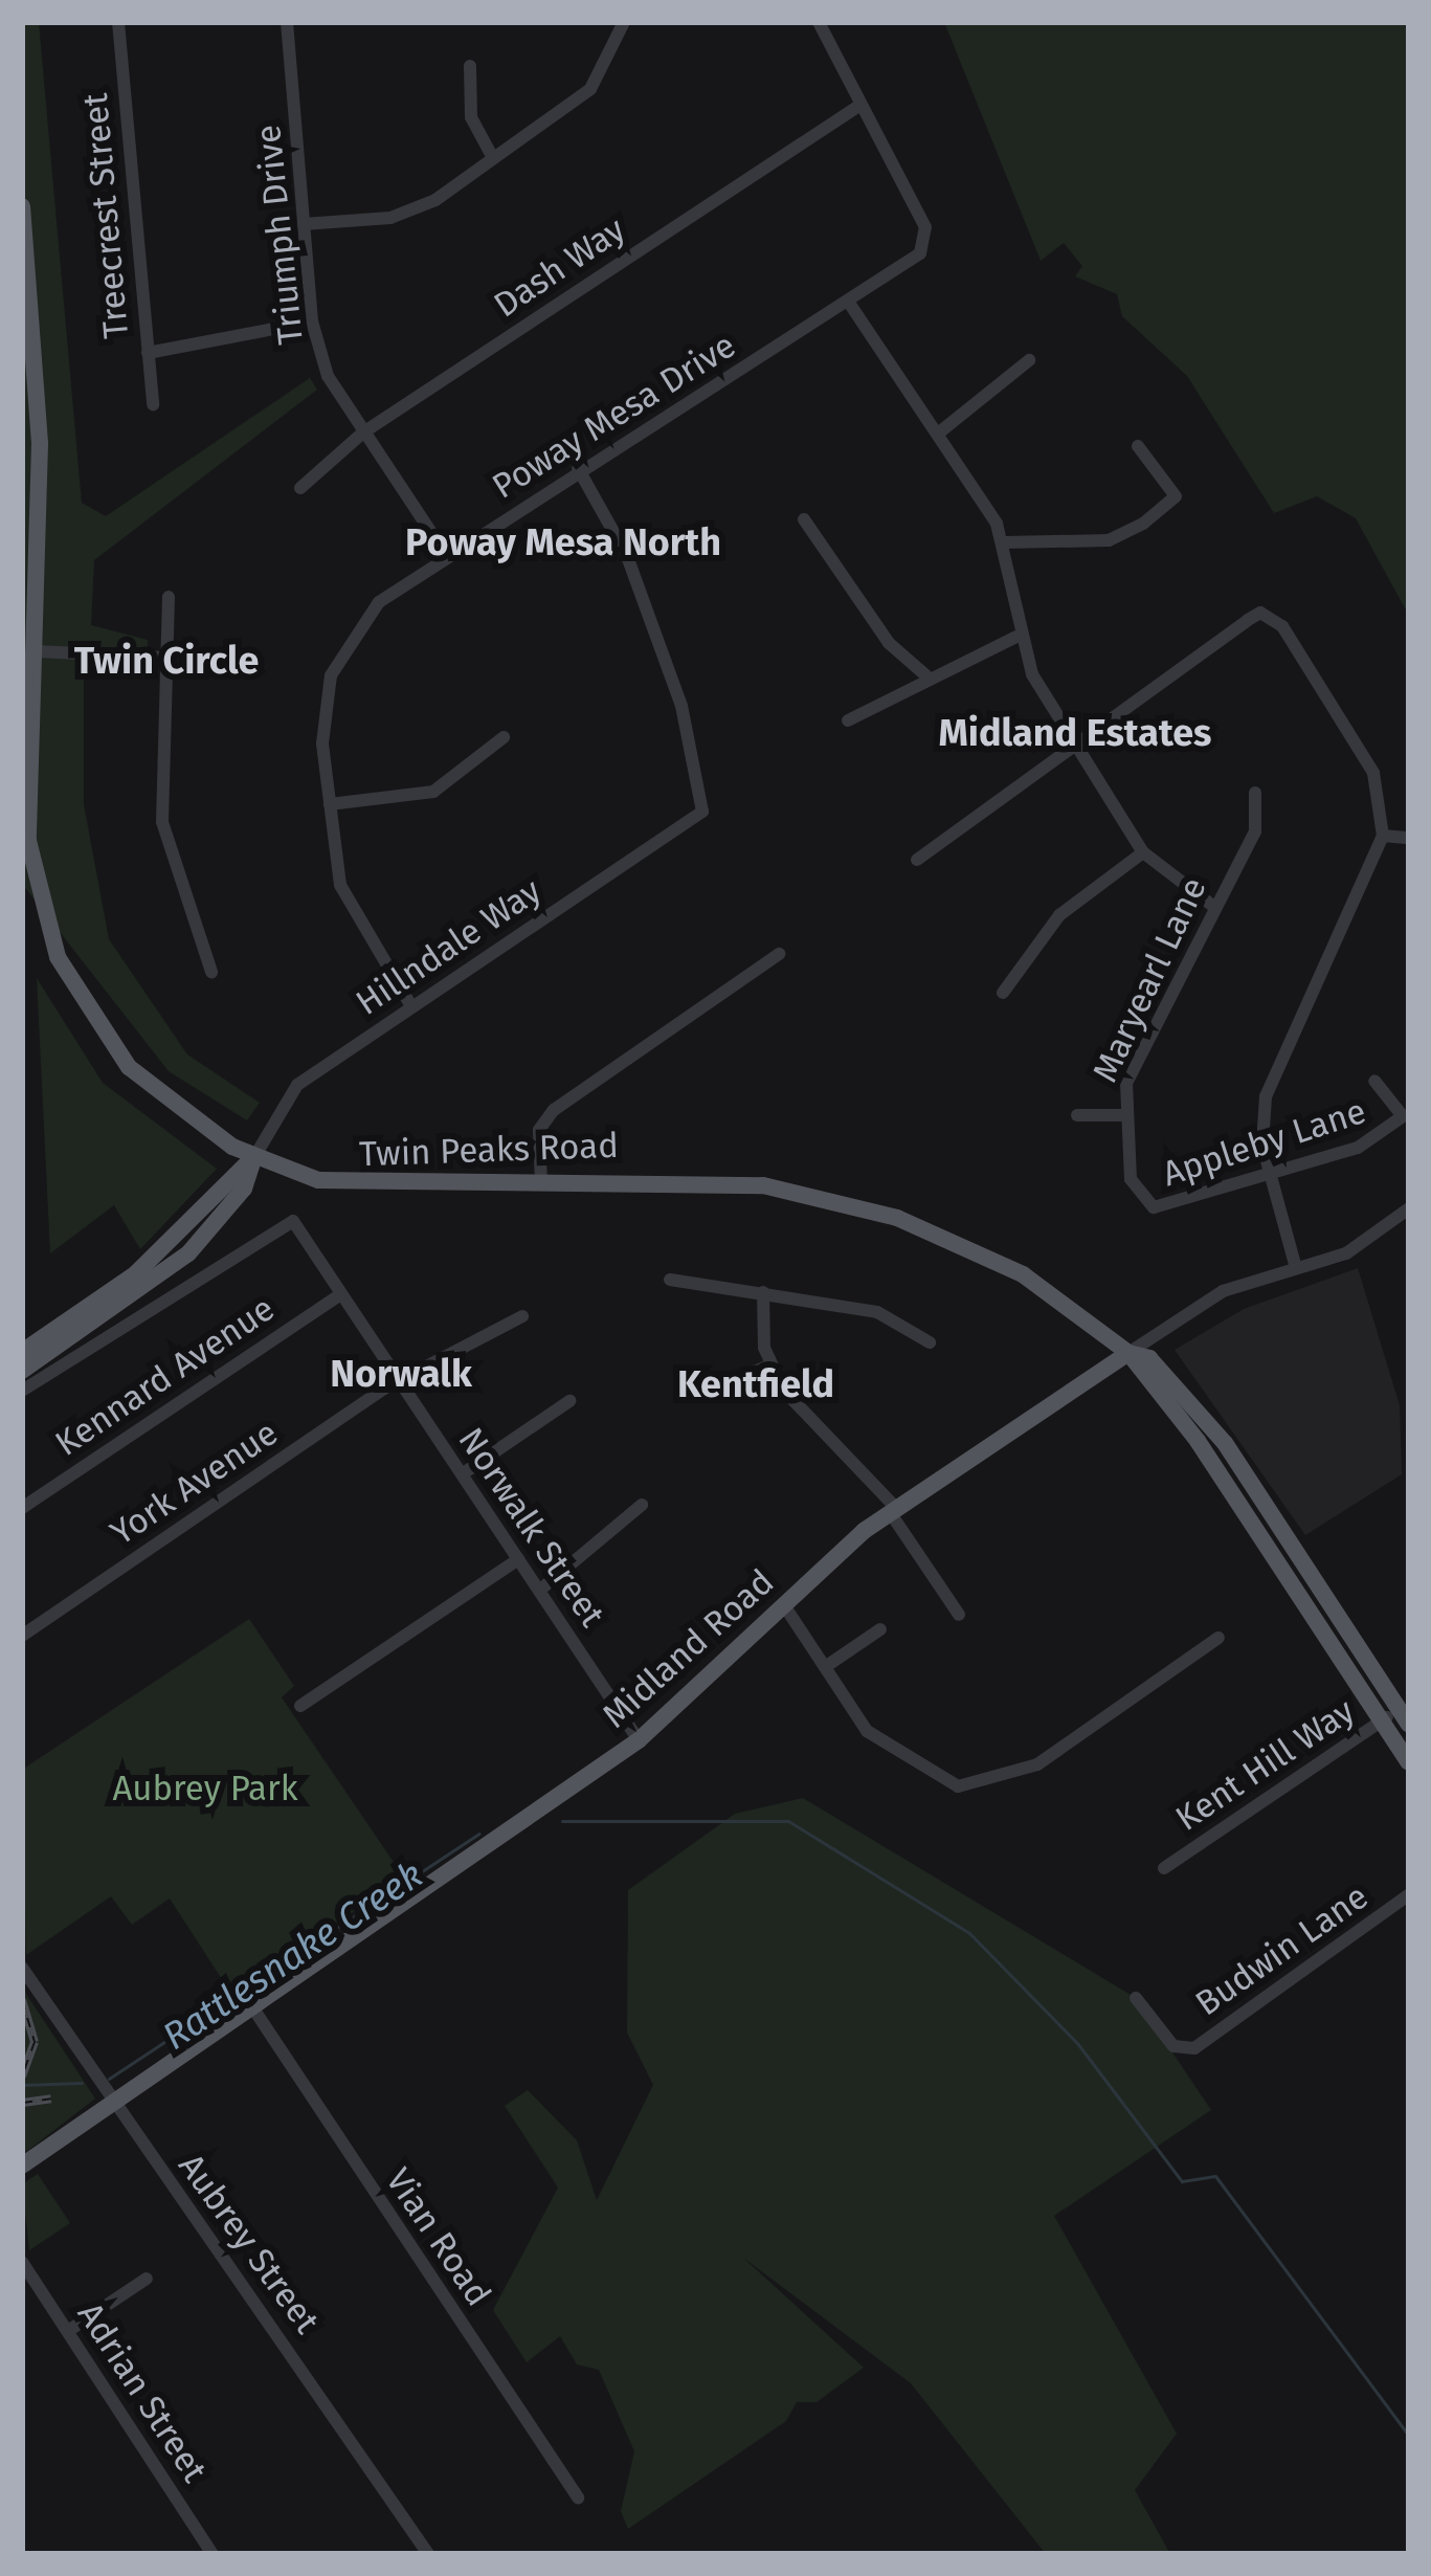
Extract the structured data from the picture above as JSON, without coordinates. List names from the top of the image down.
{
  "streets": {
    "main road": ["Twin Peaks Road", "Midland Road"],
    "street": [
      "Treecrest Street",
      "Triumph Drive",
      "Dash Way",
      "Poway Mesa Drive",
      "Hillndale Way",
      "Maryearl Lane",
      "Appleby Lane",
      "Kennard Avenue",
      "York Avenue",
      "Norwalk Street",
      "Kent Hill Way",
      "Budwin Lane",
      "Vian Road",
      "Aubrey Street",
      "Adrian Street"
    ]
  },
  "crossings": [
    ["Triumph Drive", "Dash Way"],
    ["Triumph Drive", "Poway Mesa Drive"],
    ["Dash Way", "Poway Mesa Drive"],
    ["Poway Mesa Drive", "Hillndale Way"],
    ["Hillndale Way", "Twin Peaks Road"],
    ["Maryearl Lane", "Appleby Lane"],
    ["Twin Peaks Road", "Midland Road"],
    ["Twin Peaks Road", "Kent Hill Way"],
    ["Kennard Avenue", "Norwalk Street"],
    ["York Avenue", "Norwalk Street"],
    ["Norwalk Street", "Midland Road"],
    ["Midland Road", "Vian Road"],
    ["Midland Road", "Aubrey Street"]
  ],
  "districts": [
    "Poway Mesa North",
    "Twin Circle",
    "Midland Estates",
    "Norwalk",
    "Kentfield"
  ],
  "water": ["Rattlesnake Creek"],
  "parks": ["Aubrey Park"]
}
